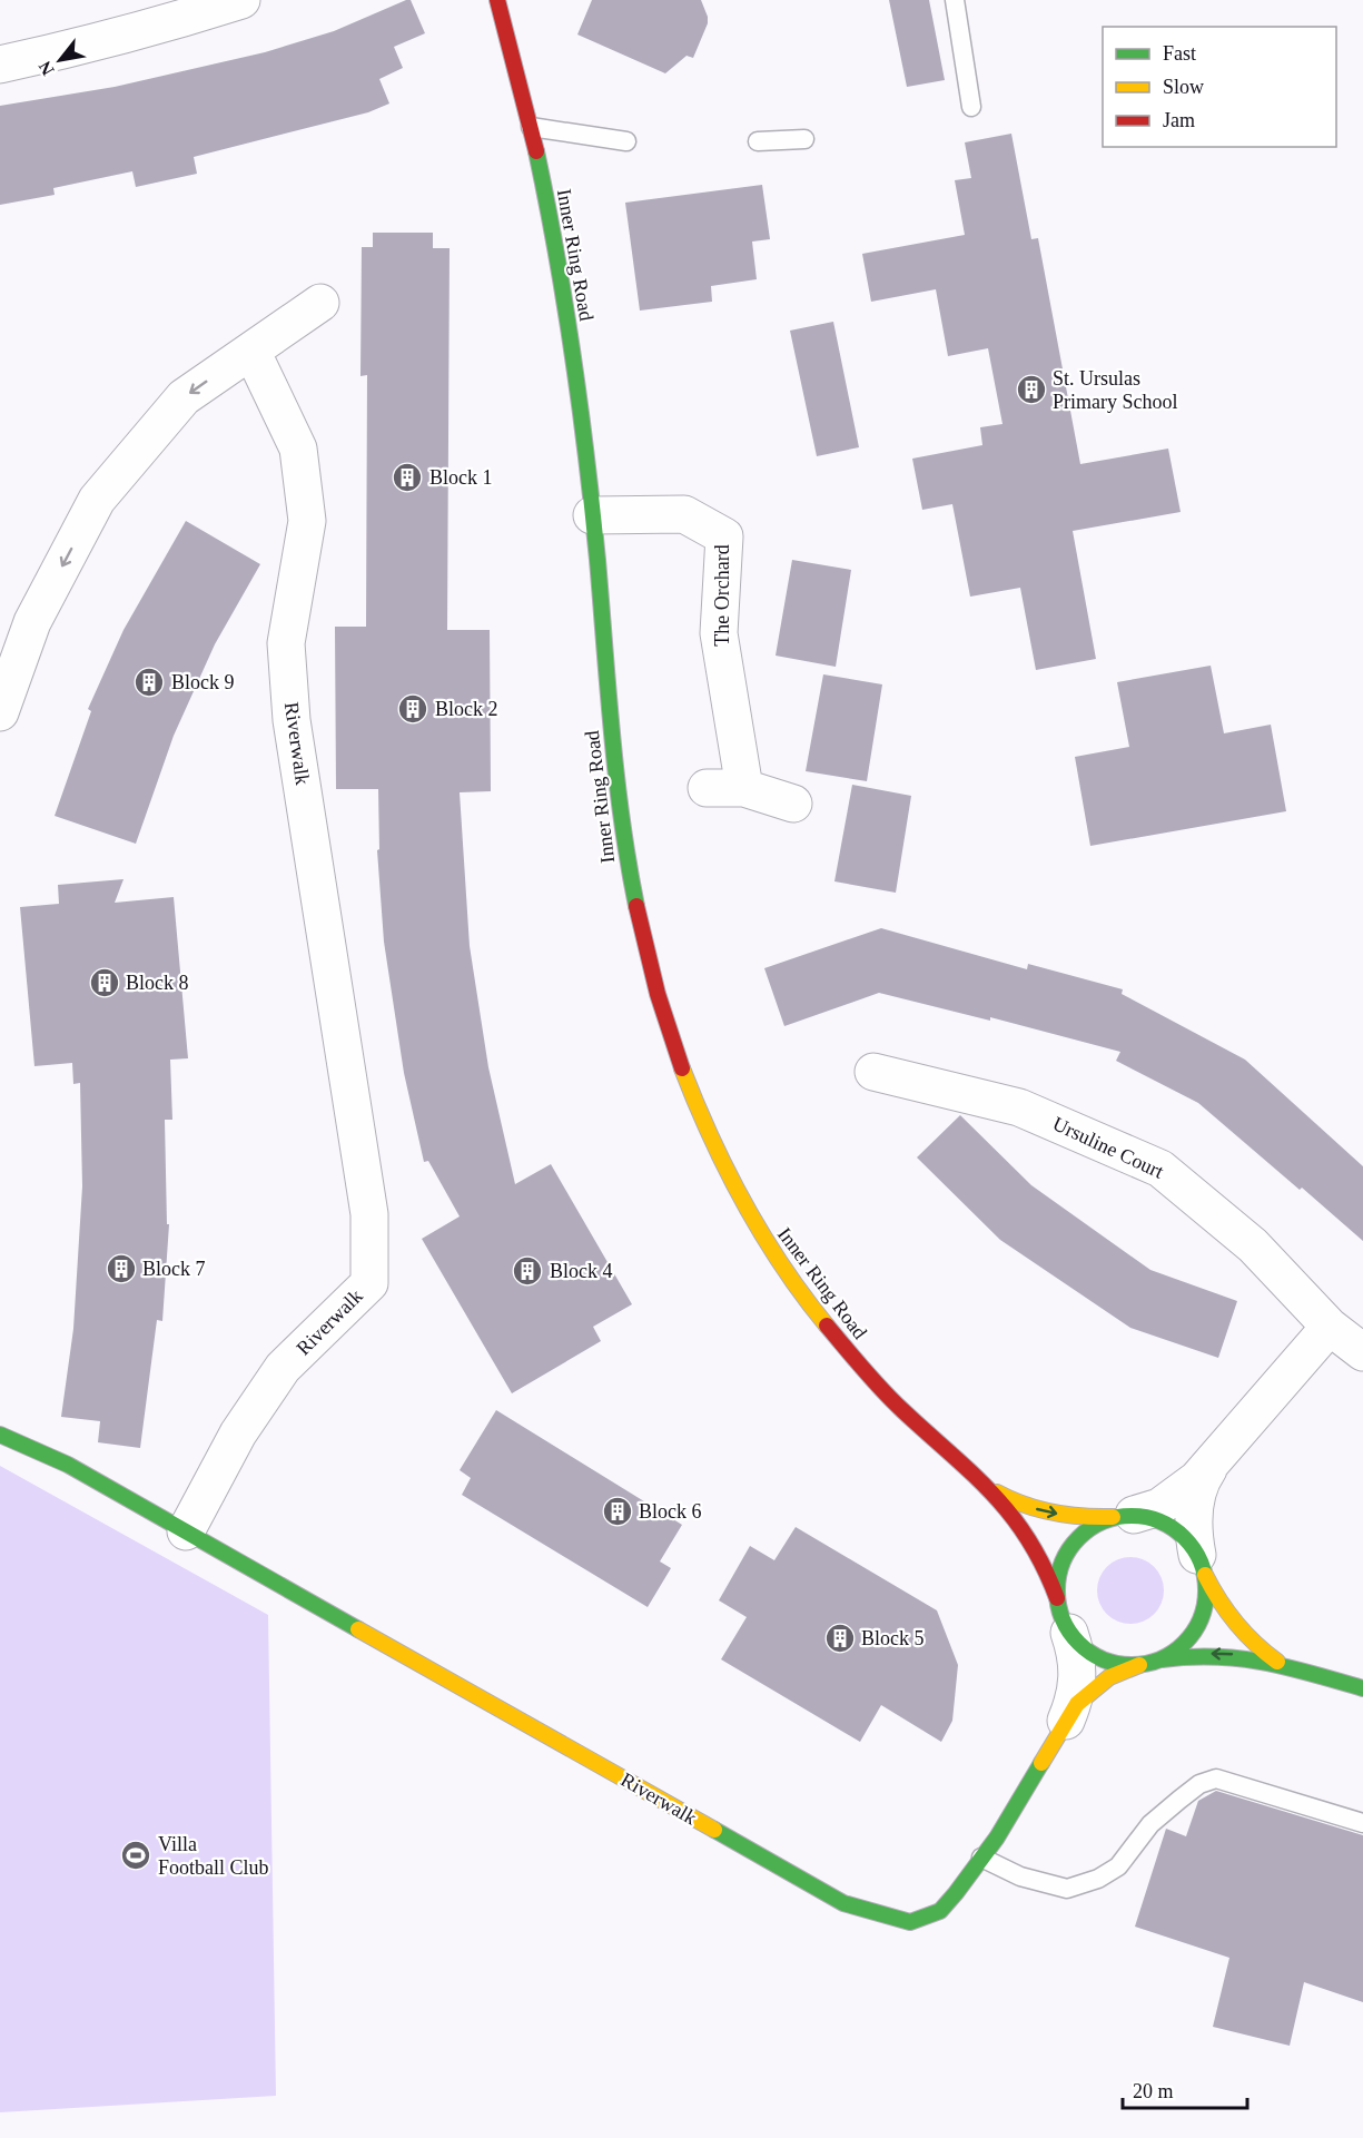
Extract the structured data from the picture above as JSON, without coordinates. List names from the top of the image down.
{
  "streets": {
    "main road": ["Inner Ring Road", "Riverwalk"],
    "street": ["The Orchard", "Ursuline Court"]
  },
  "crossings": [
    ["Inner Ring Road", "The Orchard"],
    ["Inner Ring Road", "Riverwalk"]
  ],
  "places": {
    "building": [
      "St. Ursulas Primary School",
      "Block 1",
      "Block 9",
      "Block 2",
      "Block 8",
      "Block 7",
      "Block 4",
      "Block 6",
      "Block 5"
    ],
    "sports": ["Villa Football Club"]
  },
  "legend": ["Fast", "Slow", "Jam"],
  "scale_bar": "20 m",
  "north": "bottom left"
}
